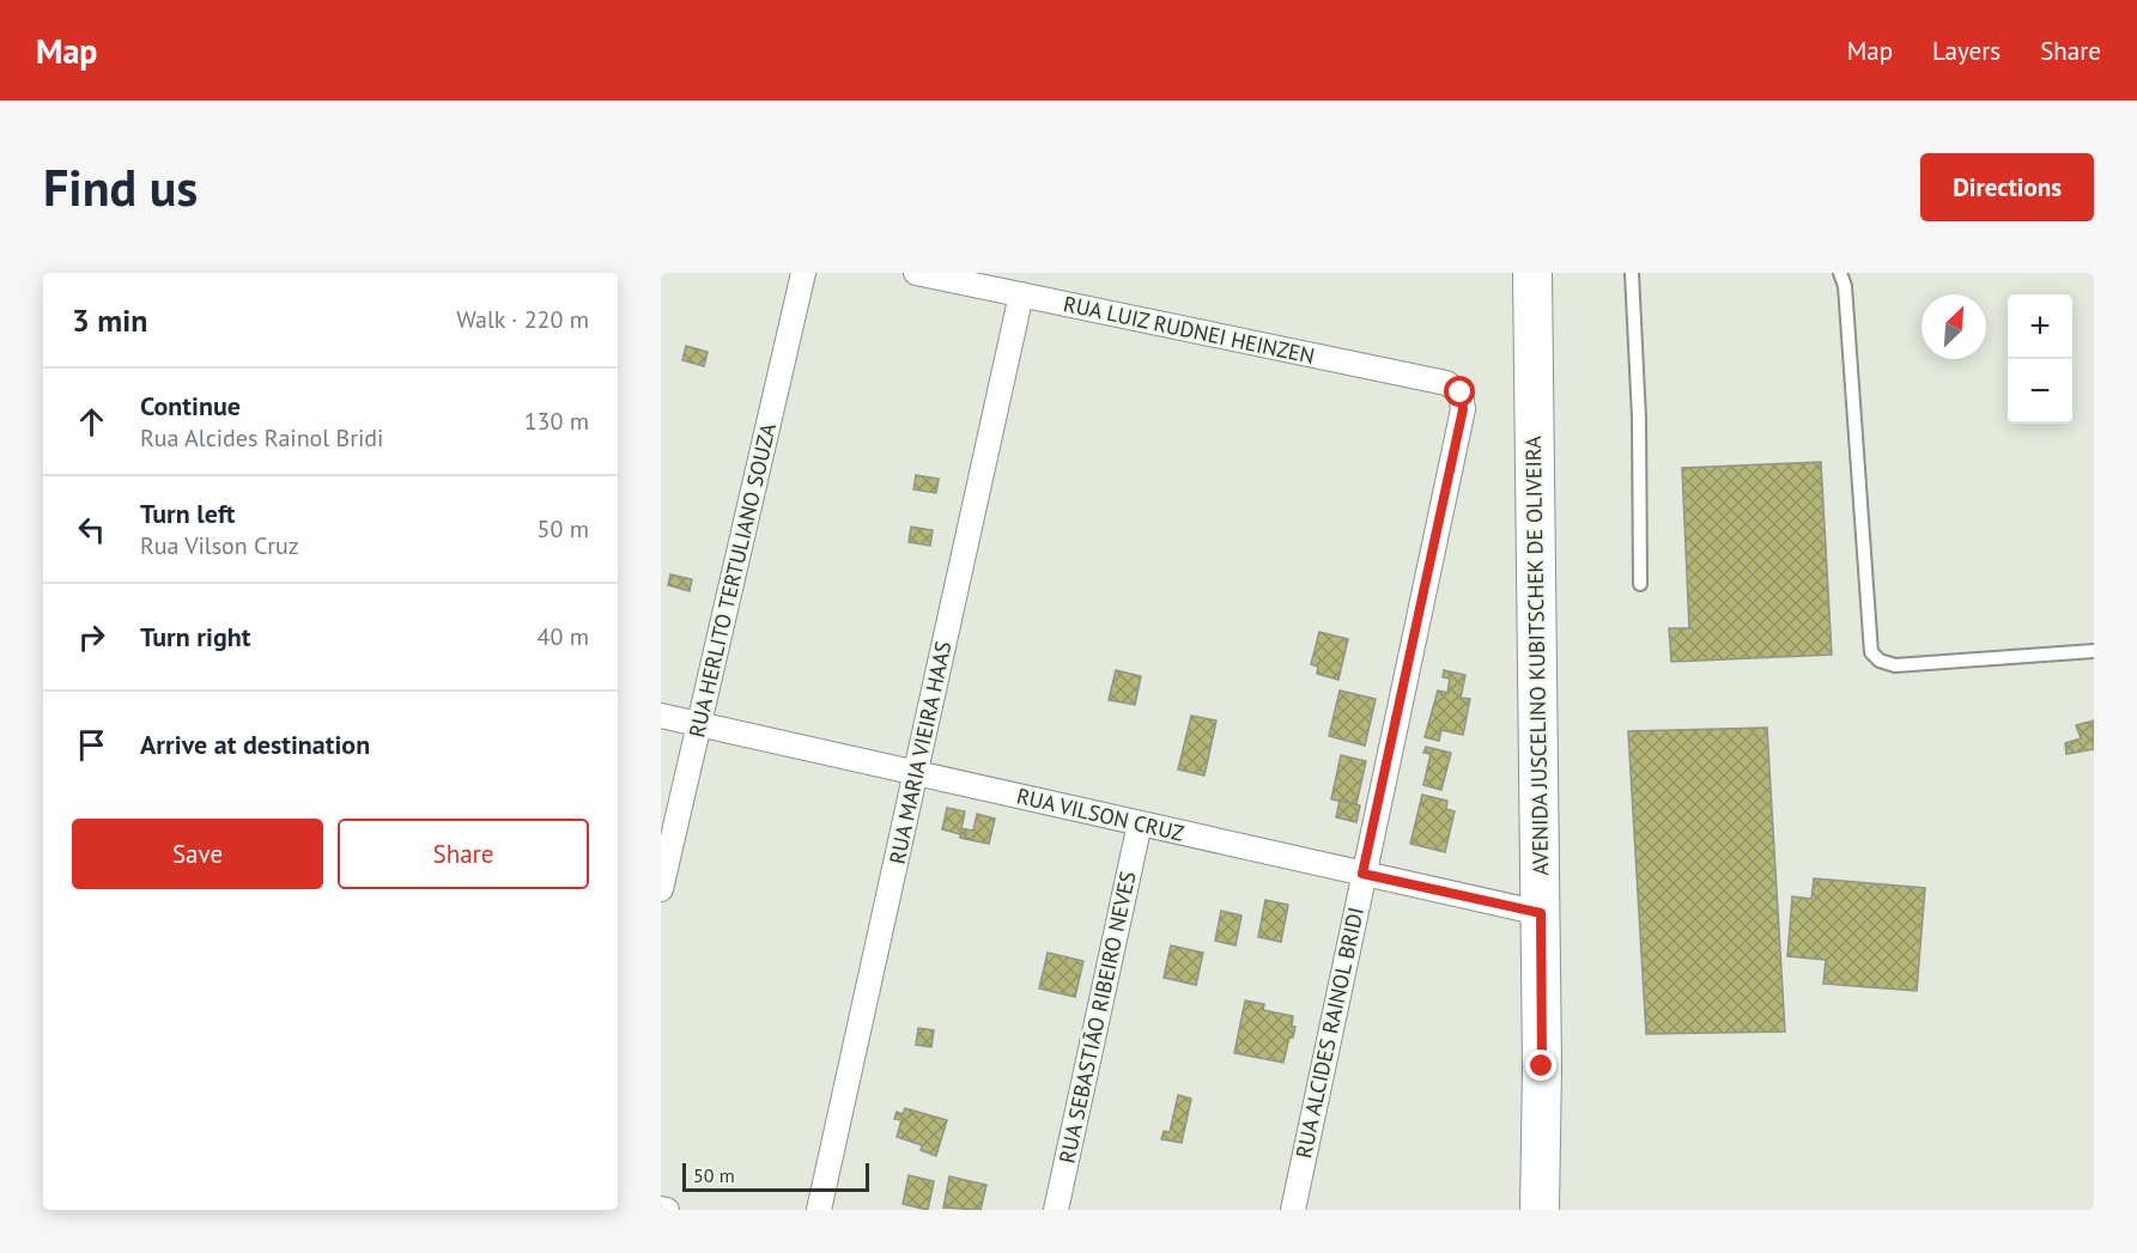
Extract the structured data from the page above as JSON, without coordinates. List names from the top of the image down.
{
  "streets": {
    "main road": ["AVENIDA JUSCELINO KUBITSCHEK DE OLIVEIRA"],
    "street": [
      "RUA LUIZ RUDNEI HEINZEN",
      "RUA HERLITO TERTULIANO SOUZA",
      "RUA MARIA VIEIRA HAAS",
      "RUA VILSON CRUZ",
      "RUA SEBASTIÃO RIBEIRO NEVES",
      "RUA ALCIDES RAINOL BRIDI"
    ]
  },
  "crossings": [
    ["RUA LUIZ RUDNEI HEINZEN", "RUA MARIA VIEIRA HAAS"],
    ["RUA LUIZ RUDNEI HEINZEN", "RUA ALCIDES RAINOL BRIDI"],
    ["RUA HERLITO TERTULIANO SOUZA", "RUA VILSON CRUZ"],
    ["AVENIDA JUSCELINO KUBITSCHEK DE OLIVEIRA", "RUA VILSON CRUZ"],
    ["RUA MARIA VIEIRA HAAS", "RUA VILSON CRUZ"],
    ["RUA VILSON CRUZ", "RUA SEBASTIÃO RIBEIRO NEVES"],
    ["RUA VILSON CRUZ", "RUA ALCIDES RAINOL BRIDI"]
  ],
  "scale_bar": "50 m",
  "north": "top right",
  "page": {
    "header": "Map",
    "nav": ["Map", "Layers", "Share"],
    "buttons": [
      "Directions",
      ["Save", "Share"]
    ],
    "title": "Find us",
    "heading": ["3 min", "Walk · 220 m"],
    "map_buttons": ["+", "−"],
    "list": [
      ["Continue", "Rua Alcides Rainol Bridi", "130 m"],
      ["Turn left", "Rua Vilson Cruz", "50 m"],
      ["Turn right", "40 m"],
      "Arrive at destination"
    ],
    "scale": "50 m"
  }
}
